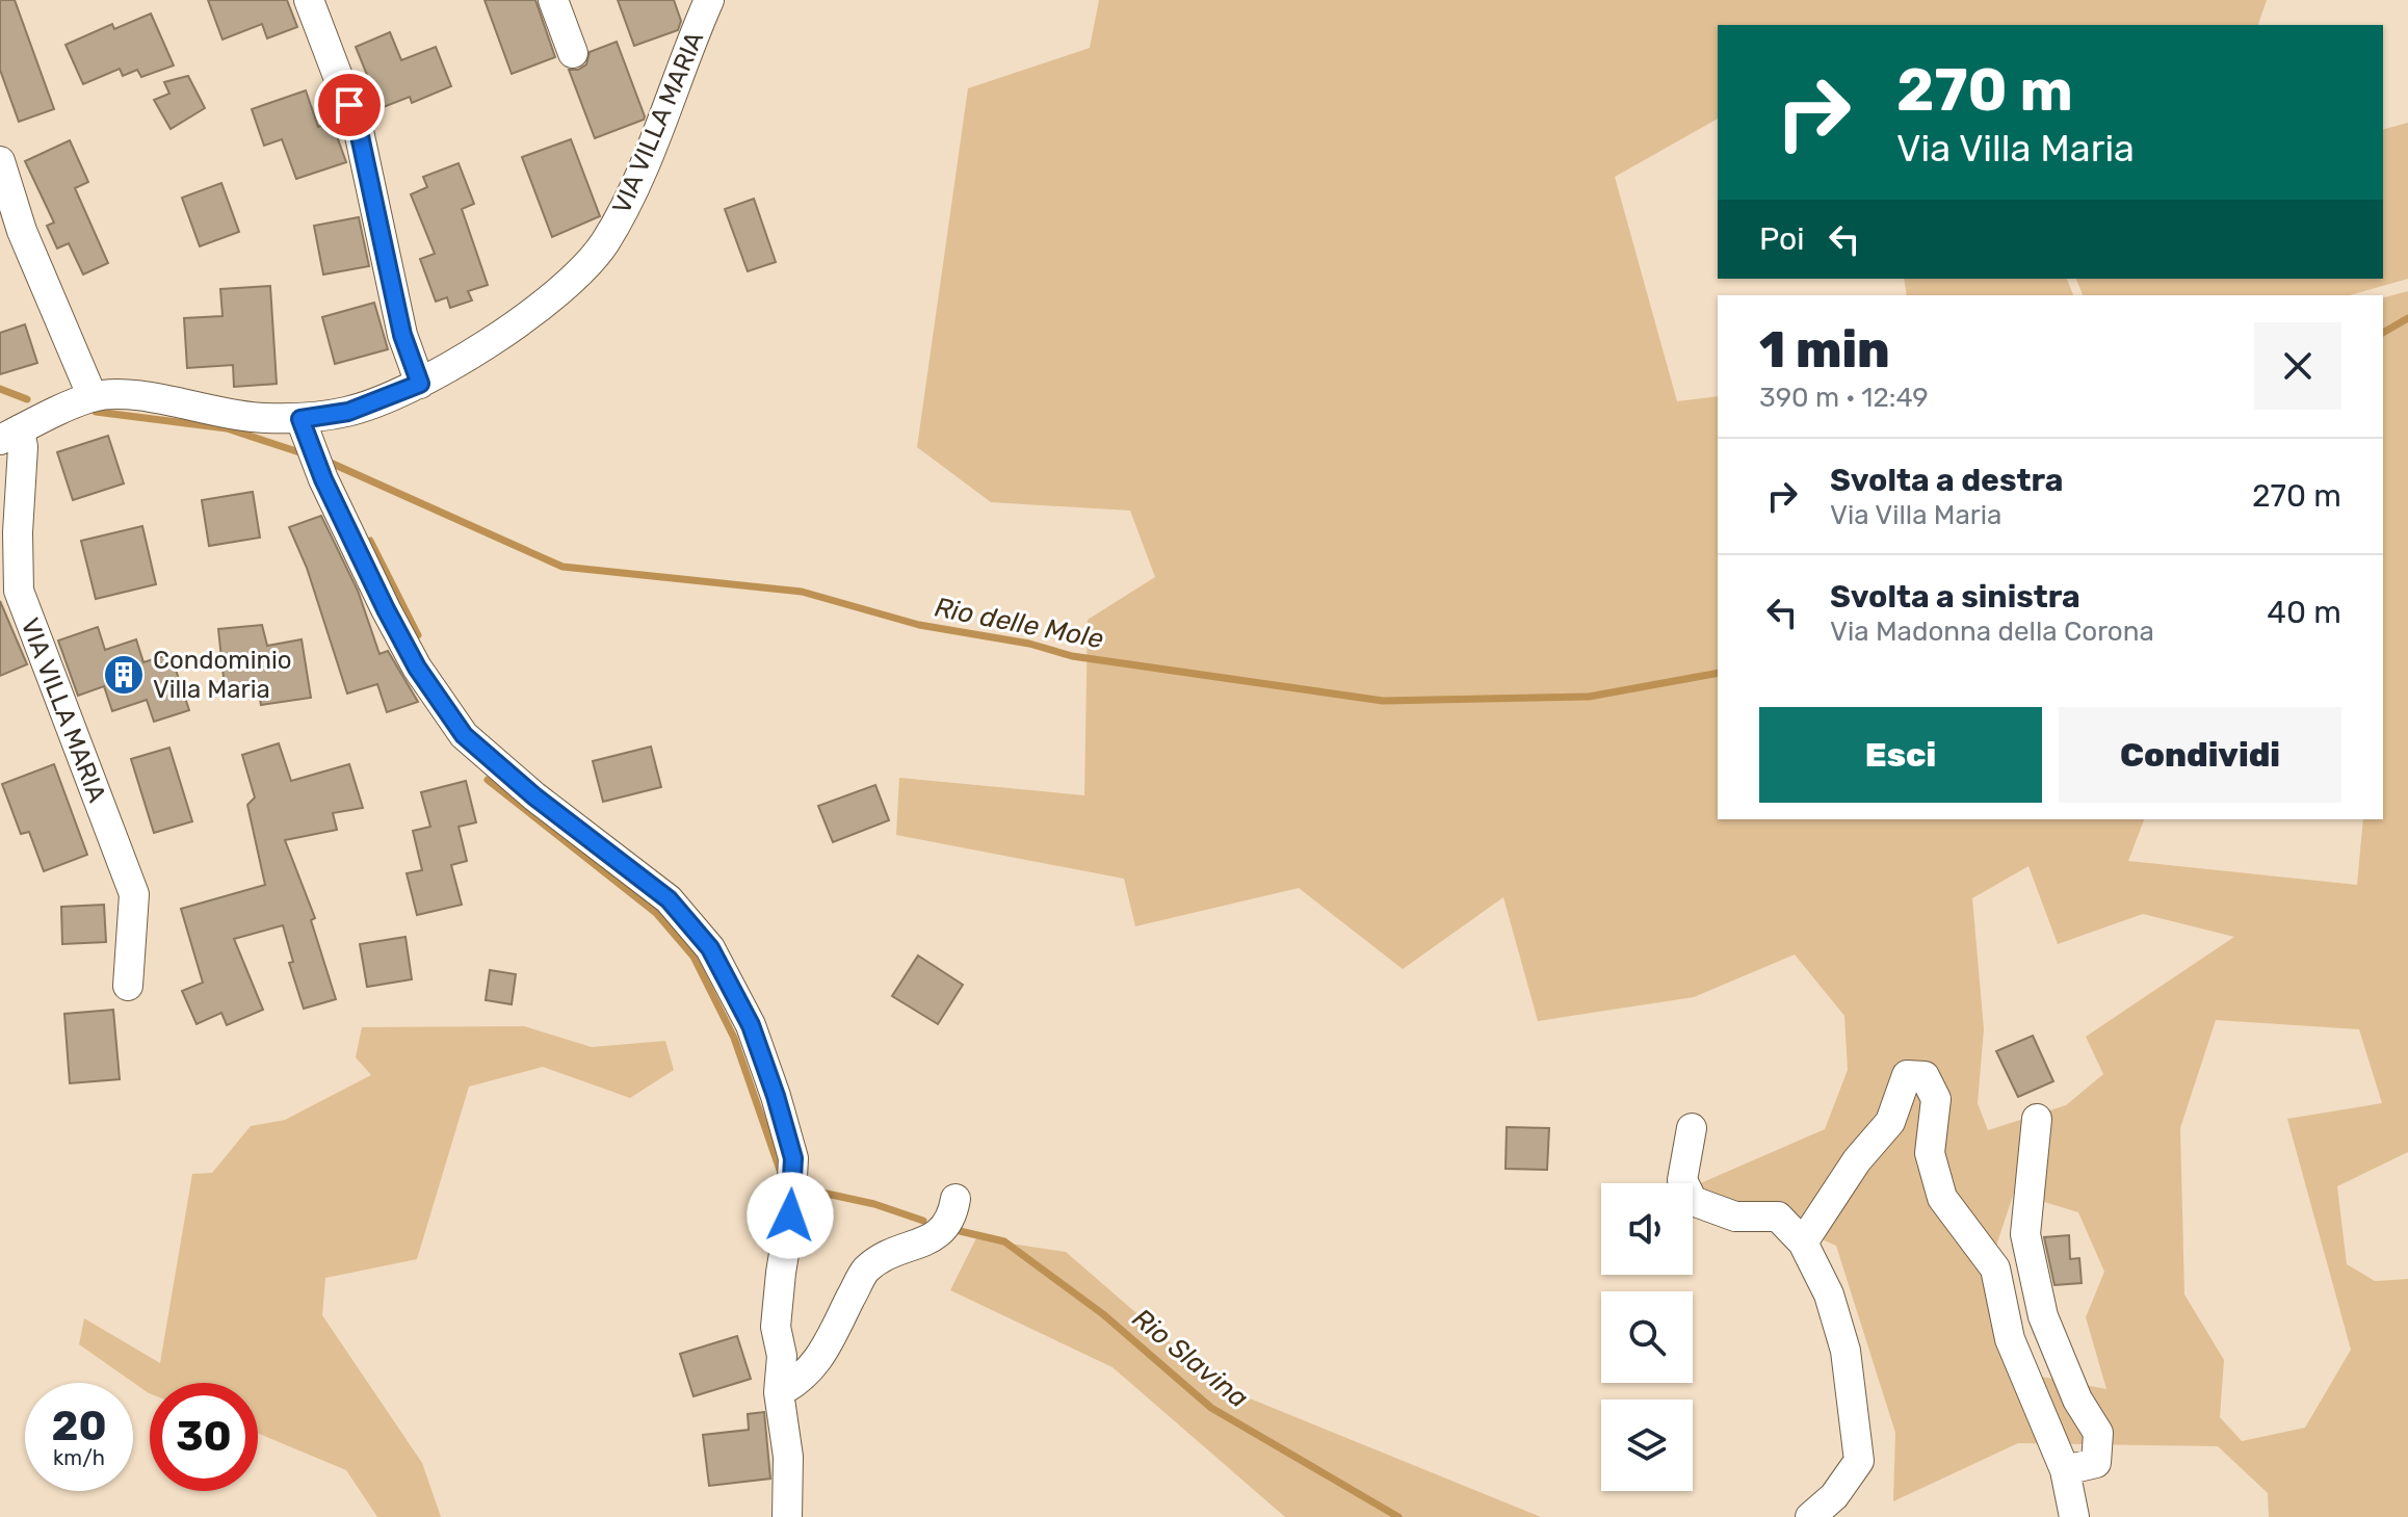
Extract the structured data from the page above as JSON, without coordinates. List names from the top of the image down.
{
  "streets": {
    "street": ["VIA VILLA MARIA"]
  },
  "water": ["Rio delle Mole", "Rio Slavina"],
  "places": {
    "building": ["Condominio Villa Maria"]
  },
  "page": {
    "turn": ["270 m", "Via Villa Maria"],
    "then": "Poi",
    "heading": ["1 min", "390 m · 12:49"],
    "list": [
      {
        "name": "Svolta a destra",
        "note": "Via Villa Maria",
        "value": "270 m"
      },
      {
        "name": "Svolta a sinistra",
        "note": "Via Madonna della Corona",
        "value": "40 m"
      }
    ],
    "buttons": ["Esci", "Condividi"],
    "speed": "20 km/h",
    "limit": "30"
  }
}
